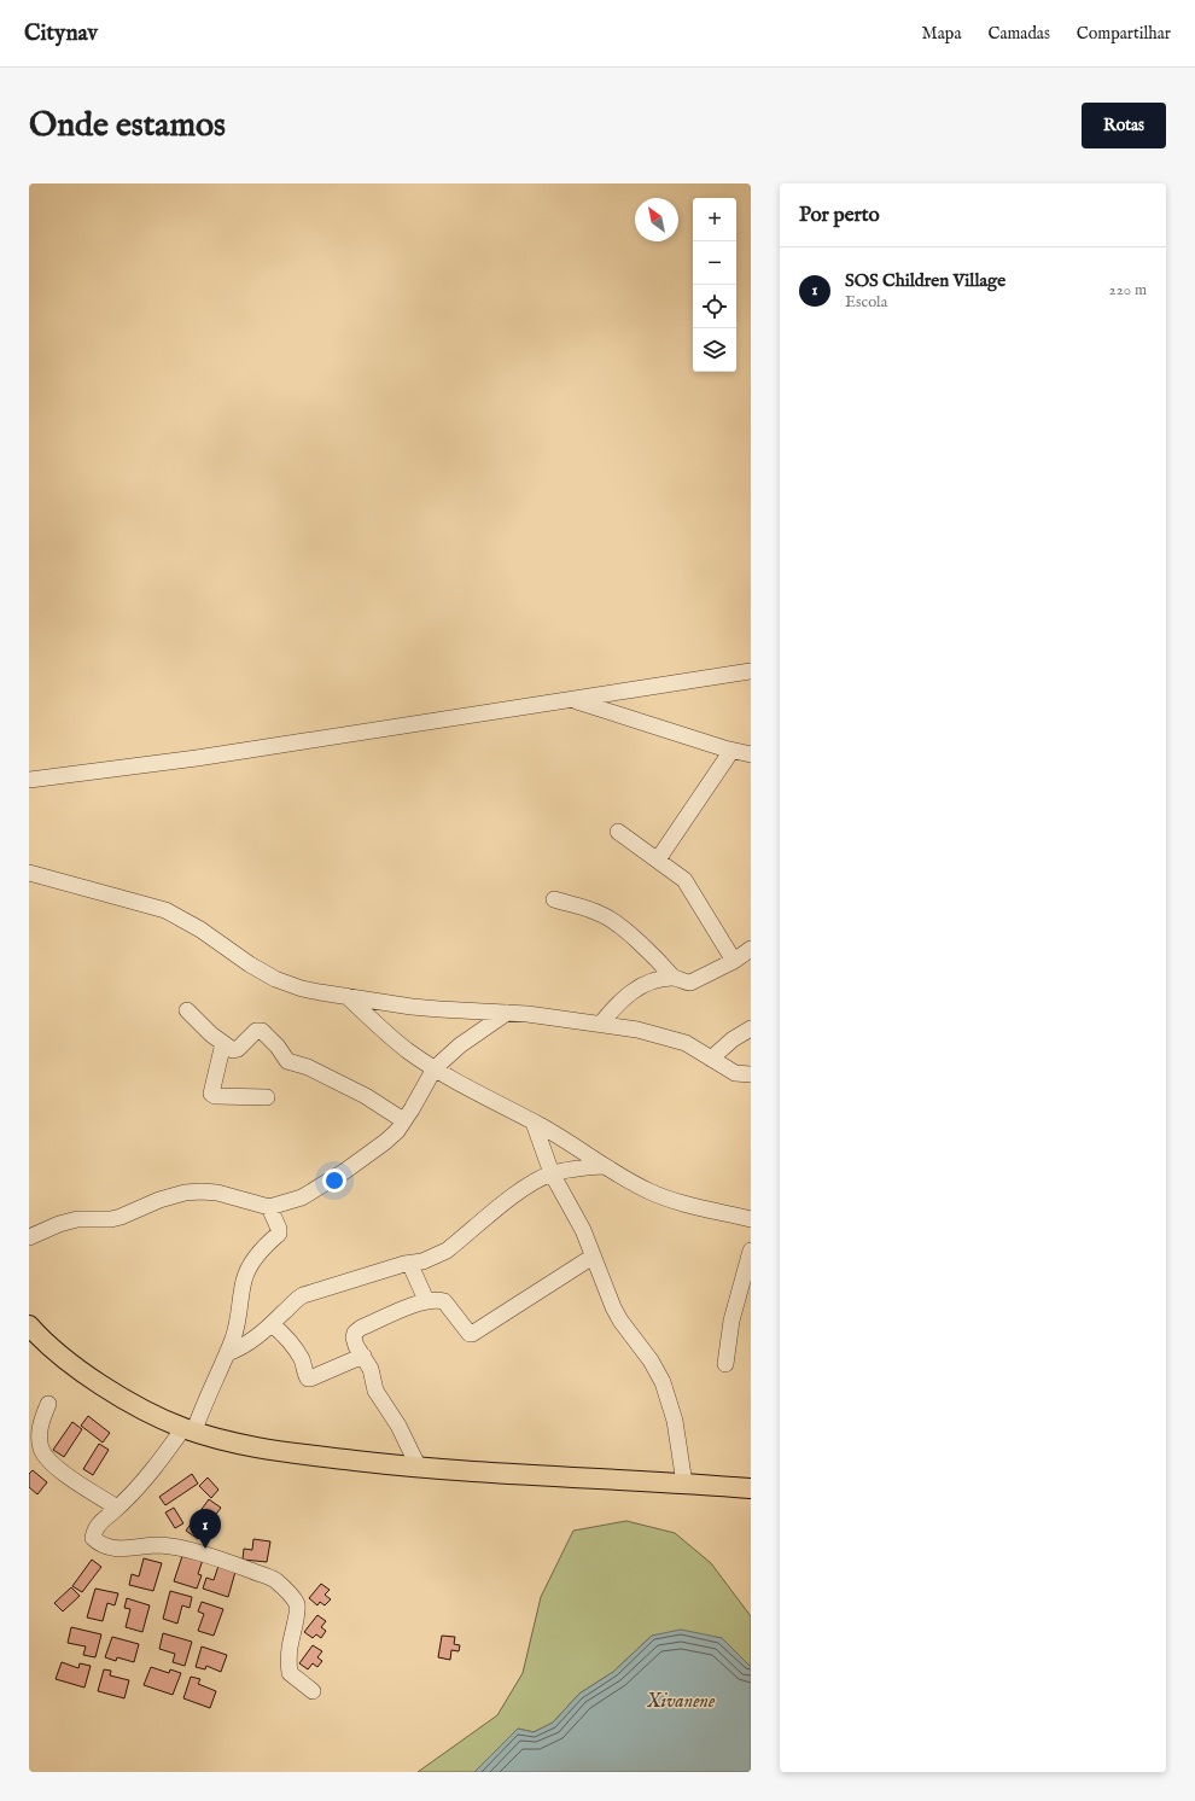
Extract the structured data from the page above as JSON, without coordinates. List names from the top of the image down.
{
  "water": ["Xivanene"],
  "north": "top left",
  "page": {
    "header": "Citynav",
    "nav": ["Mapa", "Camadas", "Compartilhar"],
    "buttons": "Rotas",
    "title": "Onde estamos",
    "heading": "Por perto",
    "map_buttons": ["+", "−"],
    "list": [
      {
        "mark": "1",
        "name": "SOS Children Village",
        "note": "Escola",
        "value": "220 m"
      }
    ],
    "pins": "1"
  }
}
